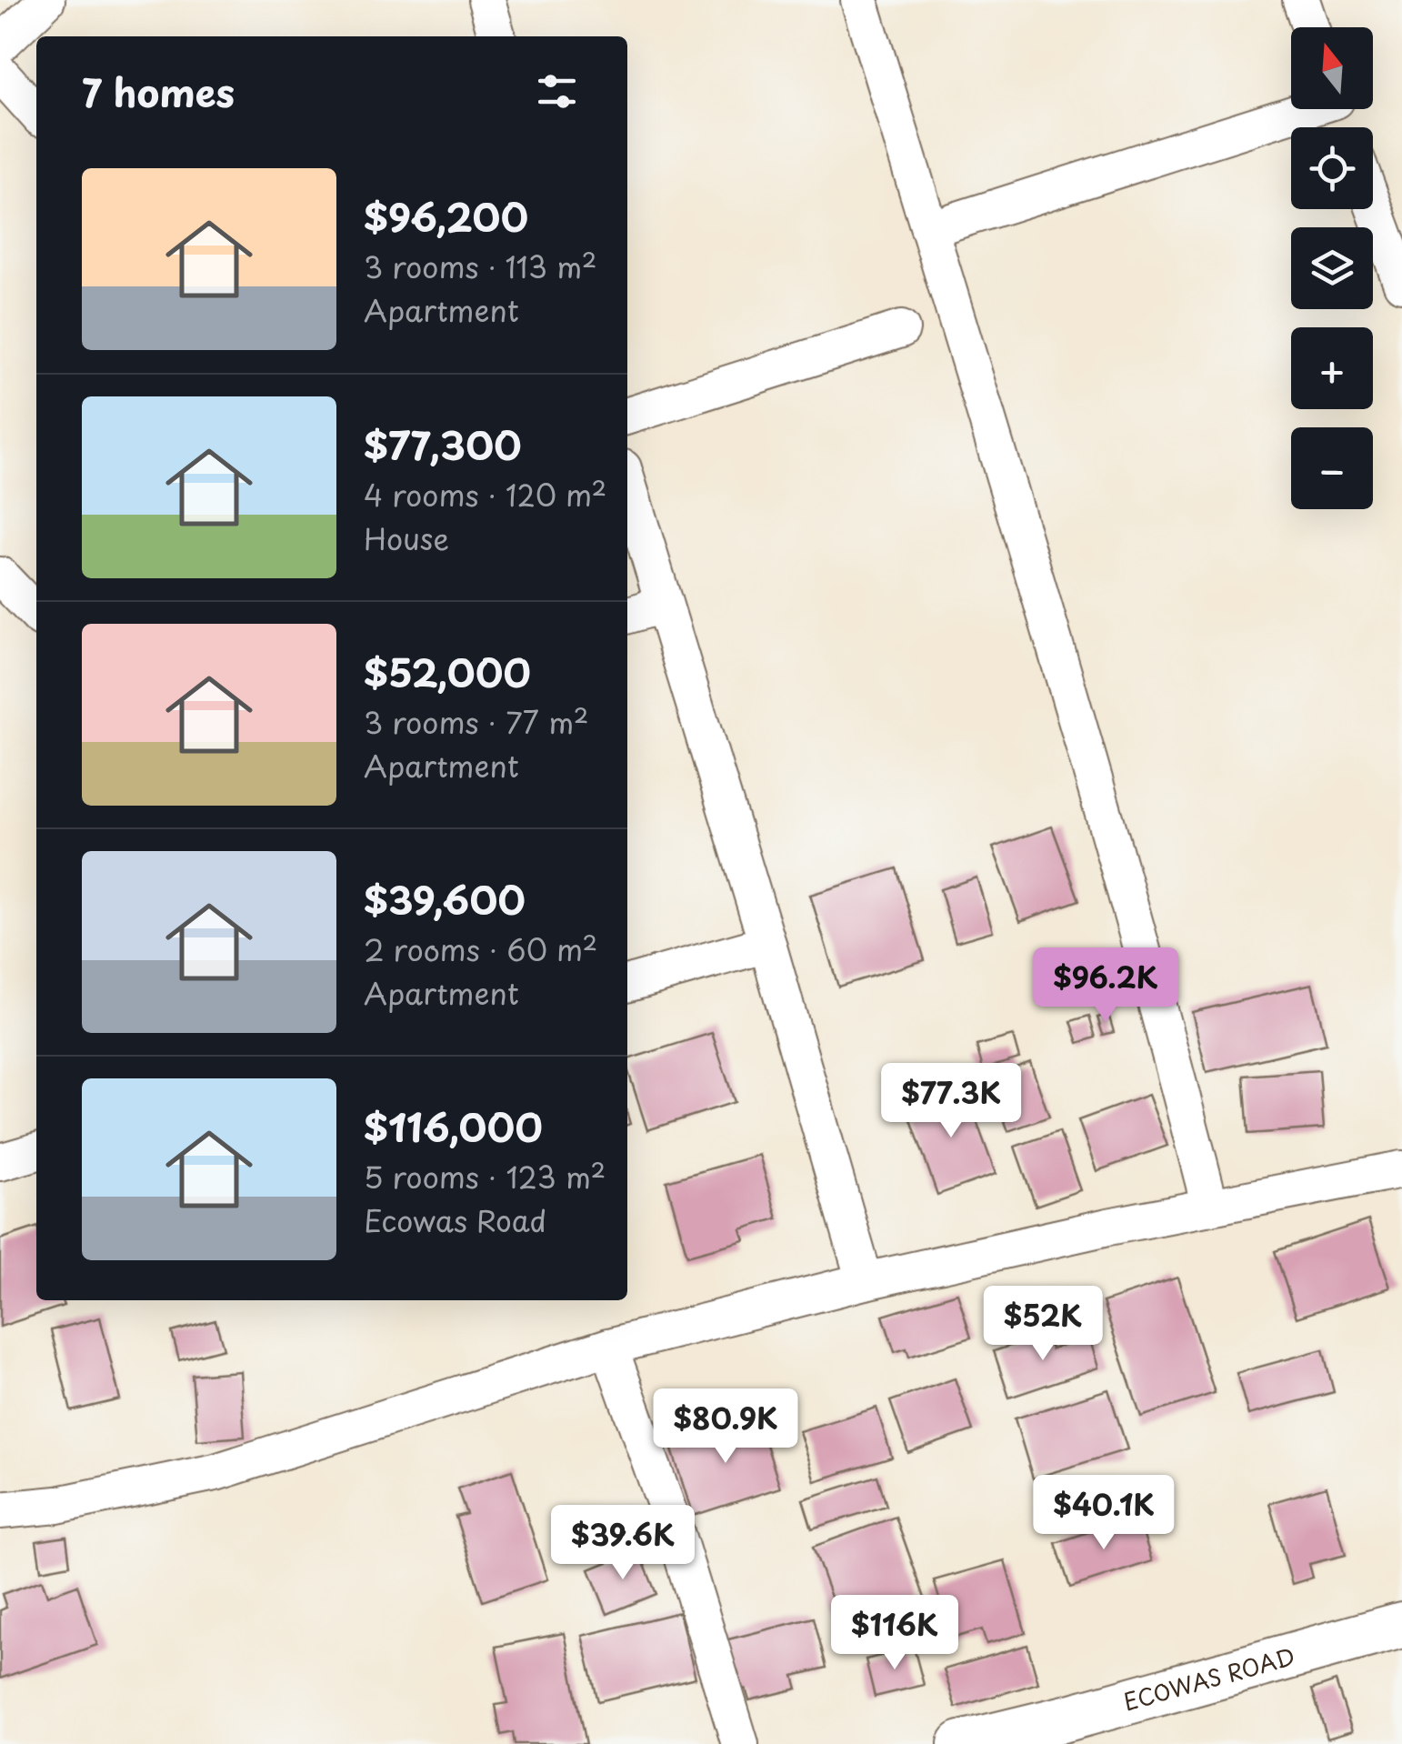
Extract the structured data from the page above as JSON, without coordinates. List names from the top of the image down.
{
  "streets": {
    "street": ["ECOWAS ROAD"]
  },
  "north": "top",
  "page": {
    "map_buttons": ["+", "−"],
    "heading": "7 homes",
    "list": [
      {
        "name": "$96,200",
        "note": "3 rooms · 113 m² · Apartment"
      },
      {
        "name": "$77,300",
        "note": "4 rooms · 120 m² · House"
      },
      {
        "name": "$52,000",
        "note": "3 rooms · 77 m² · Apartment"
      },
      {
        "name": "$39,600",
        "note": "2 rooms · 60 m² · Apartment"
      },
      {
        "name": "$116,000",
        "note": "5 rooms · 123 m² · Ecowas Road"
      }
    ],
    "price": [
      "$96.2K",
      "$77.3K",
      "$52K",
      "$80.9K",
      "$40.1K",
      "$39.6K",
      "$116K"
    ]
  }
}
